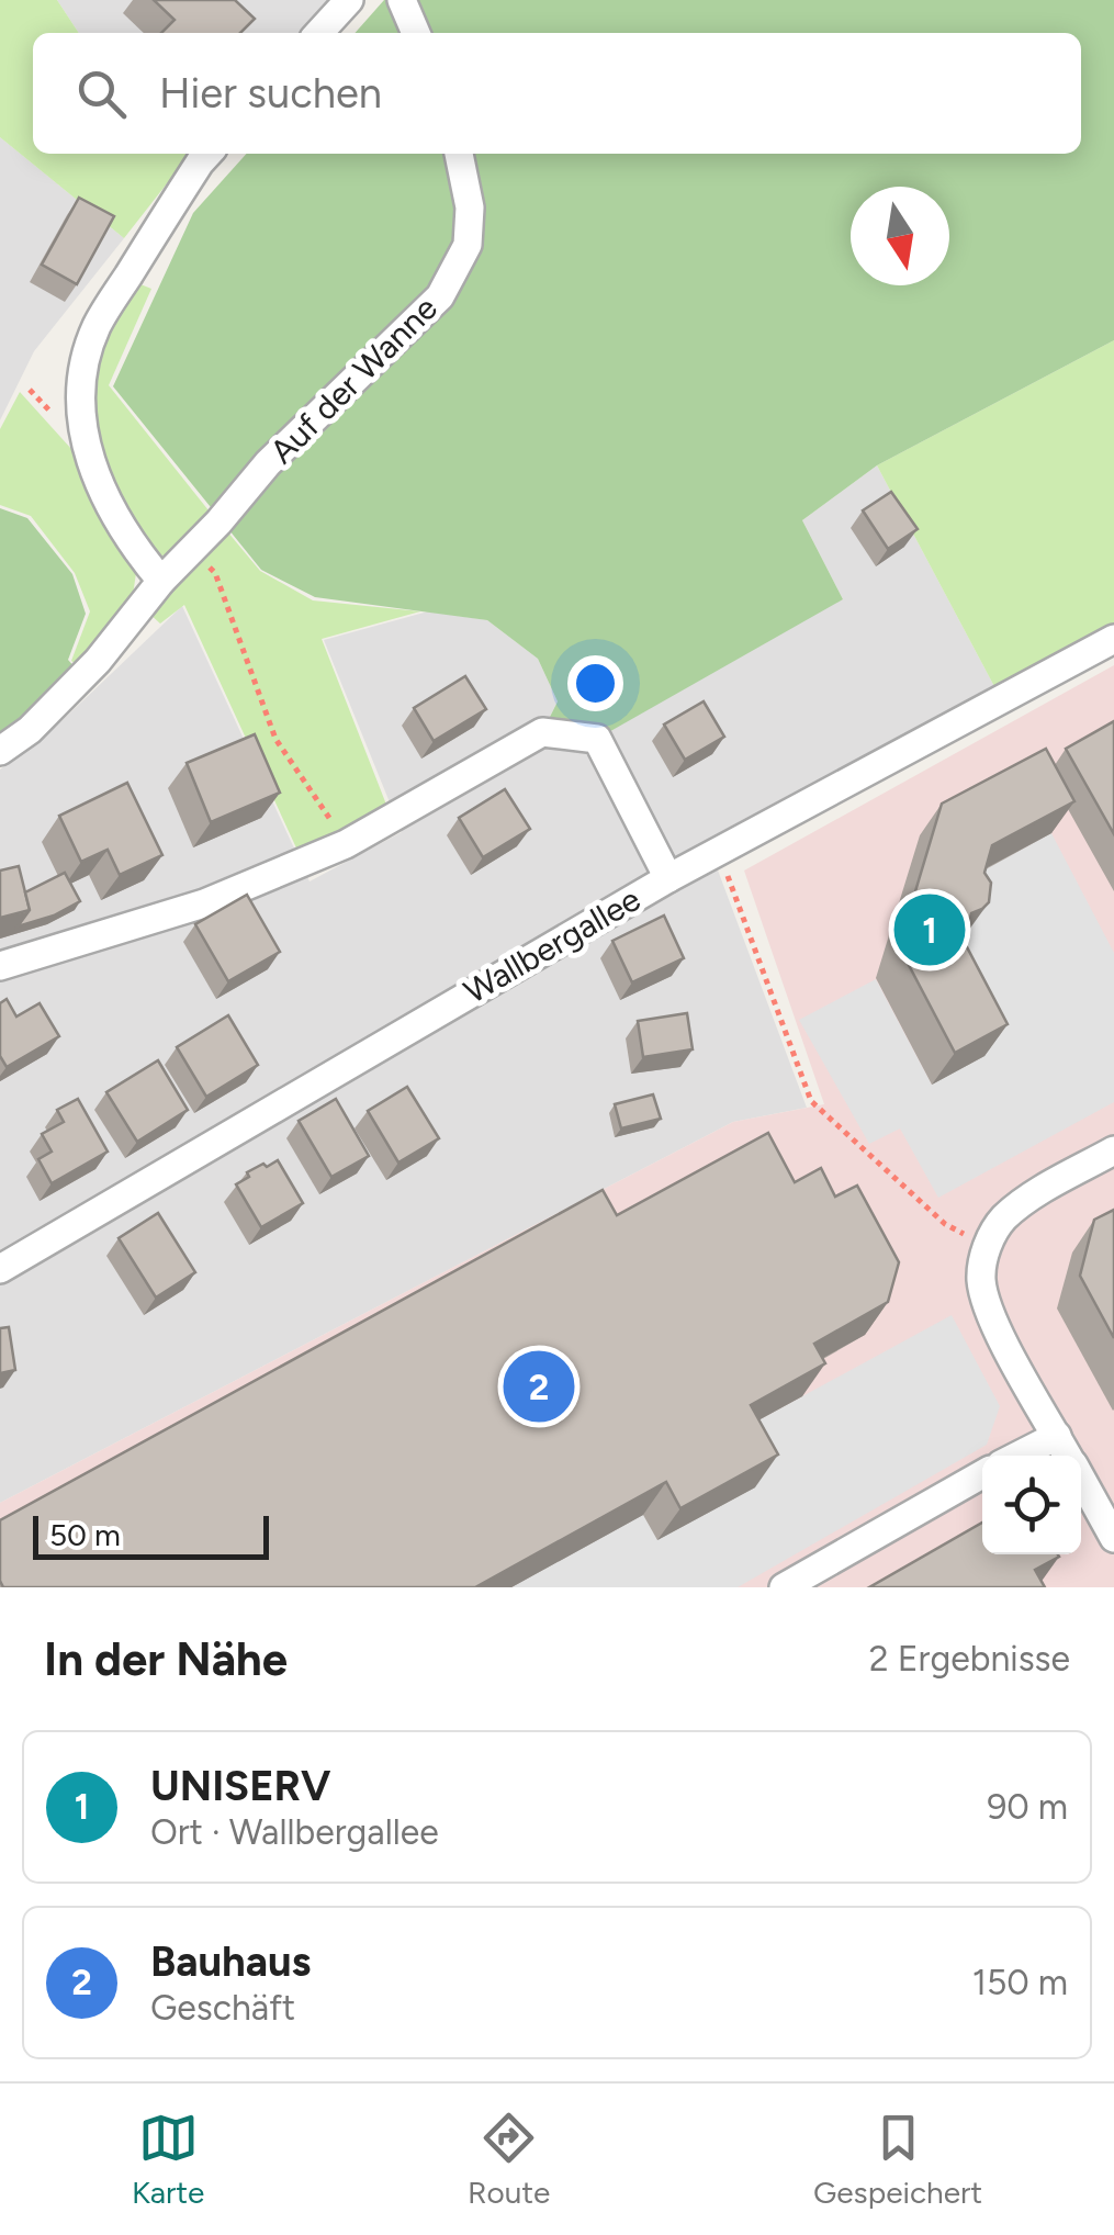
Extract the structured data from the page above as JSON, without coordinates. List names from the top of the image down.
{
  "streets": {
    "street": ["Auf der Wanne", "Wallbergallee"]
  },
  "scale_bar": "50 m",
  "north": "bottom",
  "page": {
    "search": "Hier suchen",
    "pins": ["1", "2"],
    "scale": "50 m",
    "heading": ["In der Nähe", "2 Ergebnisse"],
    "list": [
      {
        "mark": "1",
        "name": "UNISERV",
        "note": "Ort · Wallbergallee",
        "value": "90 m"
      },
      {
        "mark": "2",
        "name": "Bauhaus",
        "note": "Geschäft",
        "value": "150 m"
      }
    ],
    "nav": ["Karte", "Route", "Gespeichert"]
  }
}
